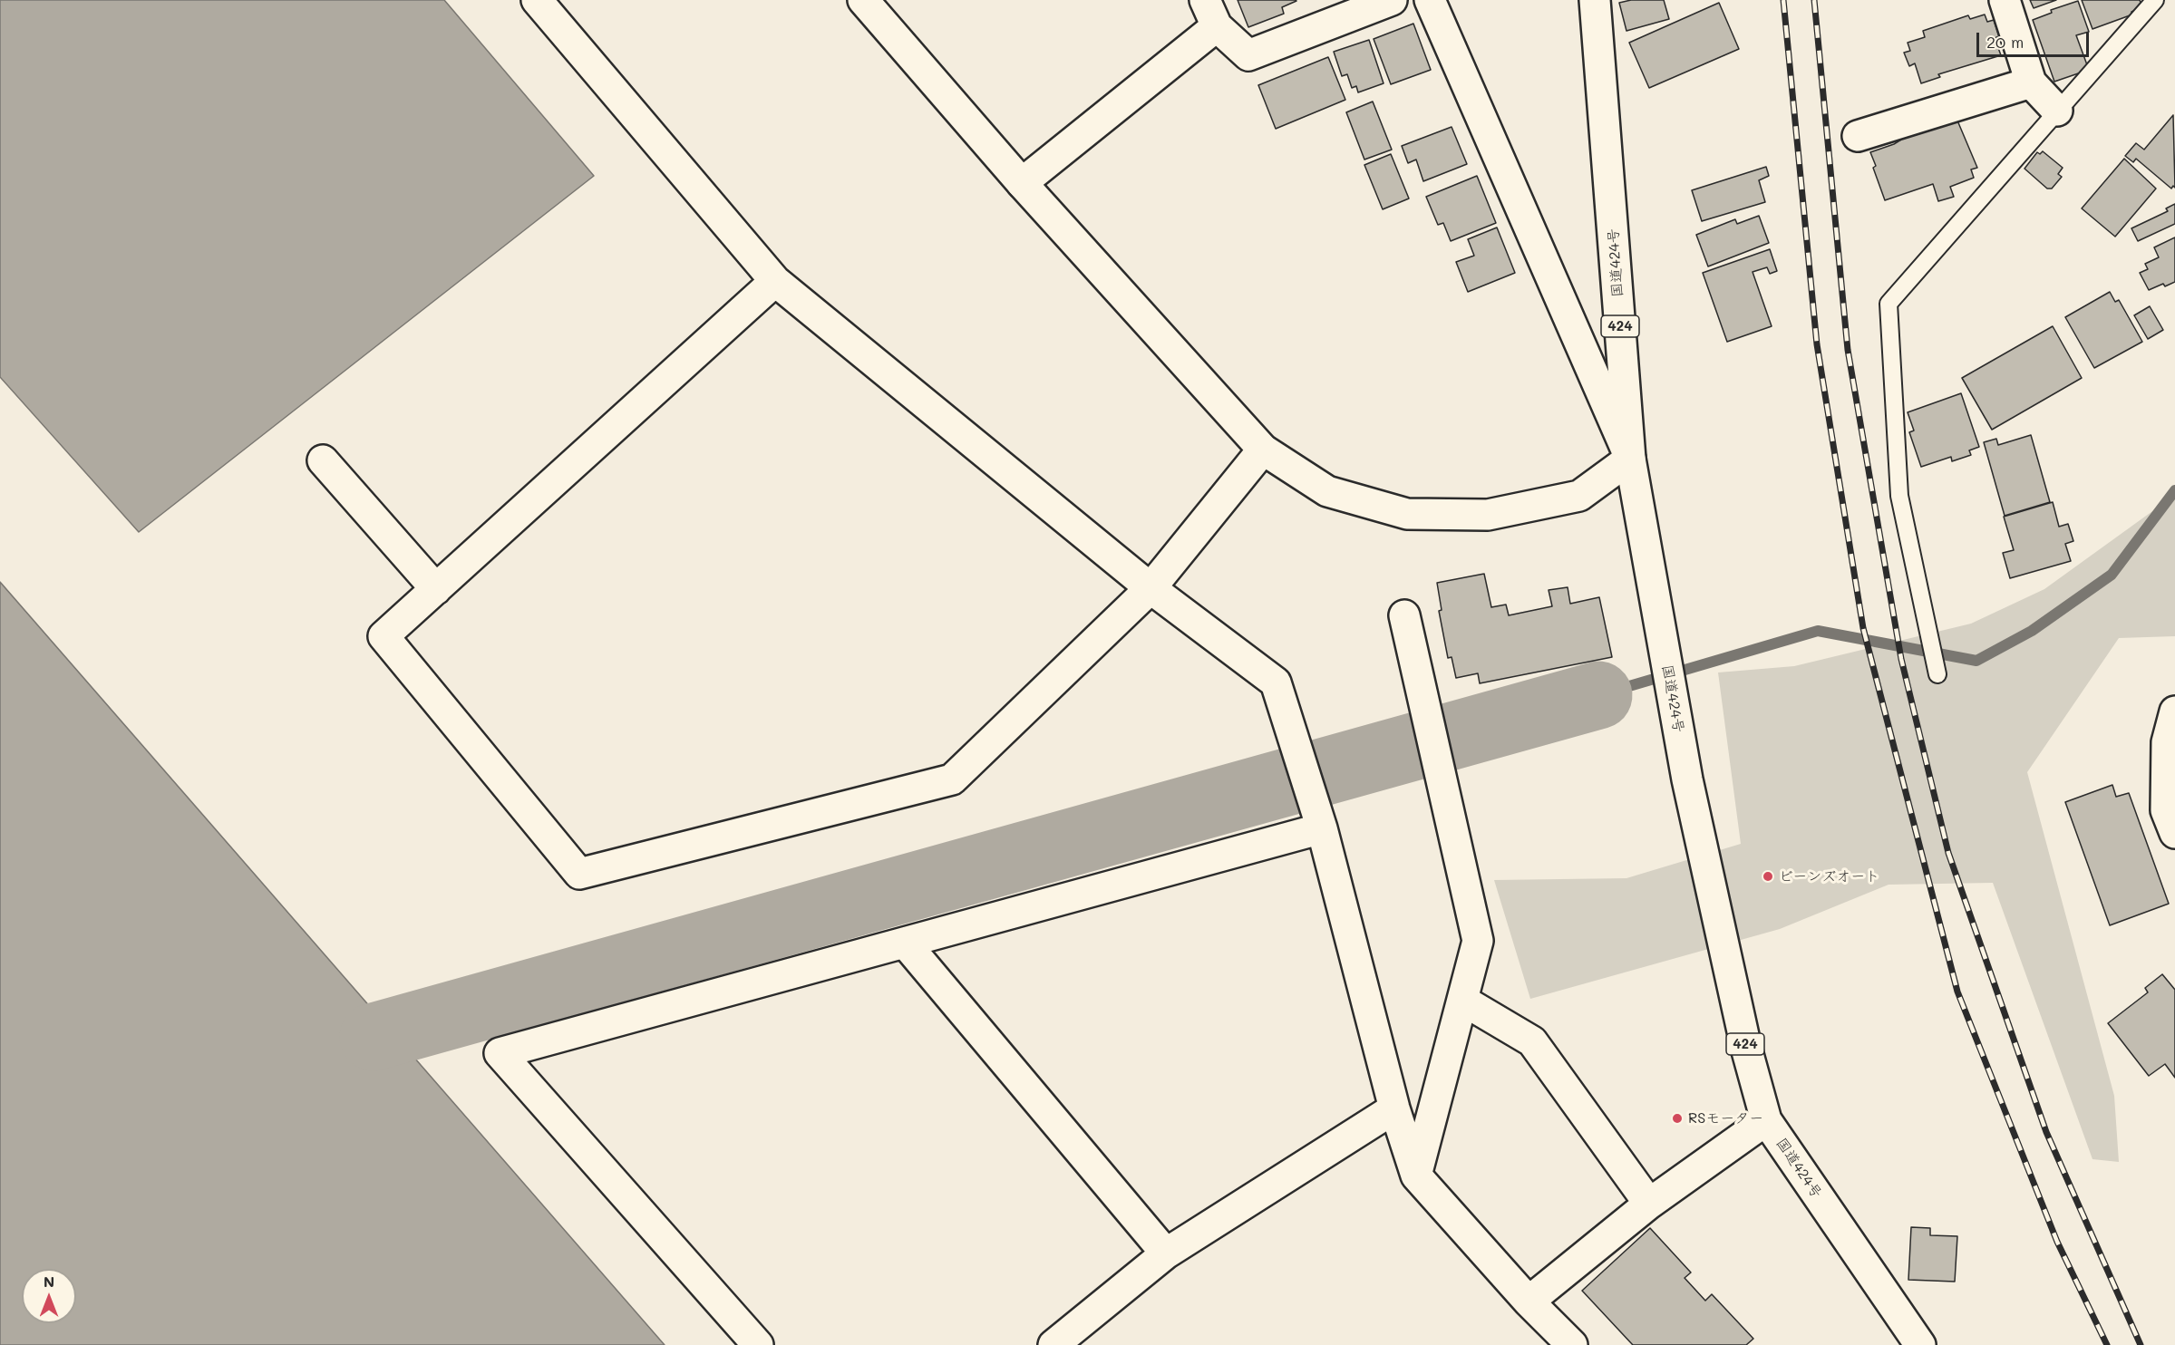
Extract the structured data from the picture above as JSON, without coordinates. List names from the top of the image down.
{
  "streets": {
    "main road": ["国道424号", "424"]
  },
  "places": ["ビーンズオート", "RSモーター"],
  "scale_bar": "20 m",
  "north": "top"
}
